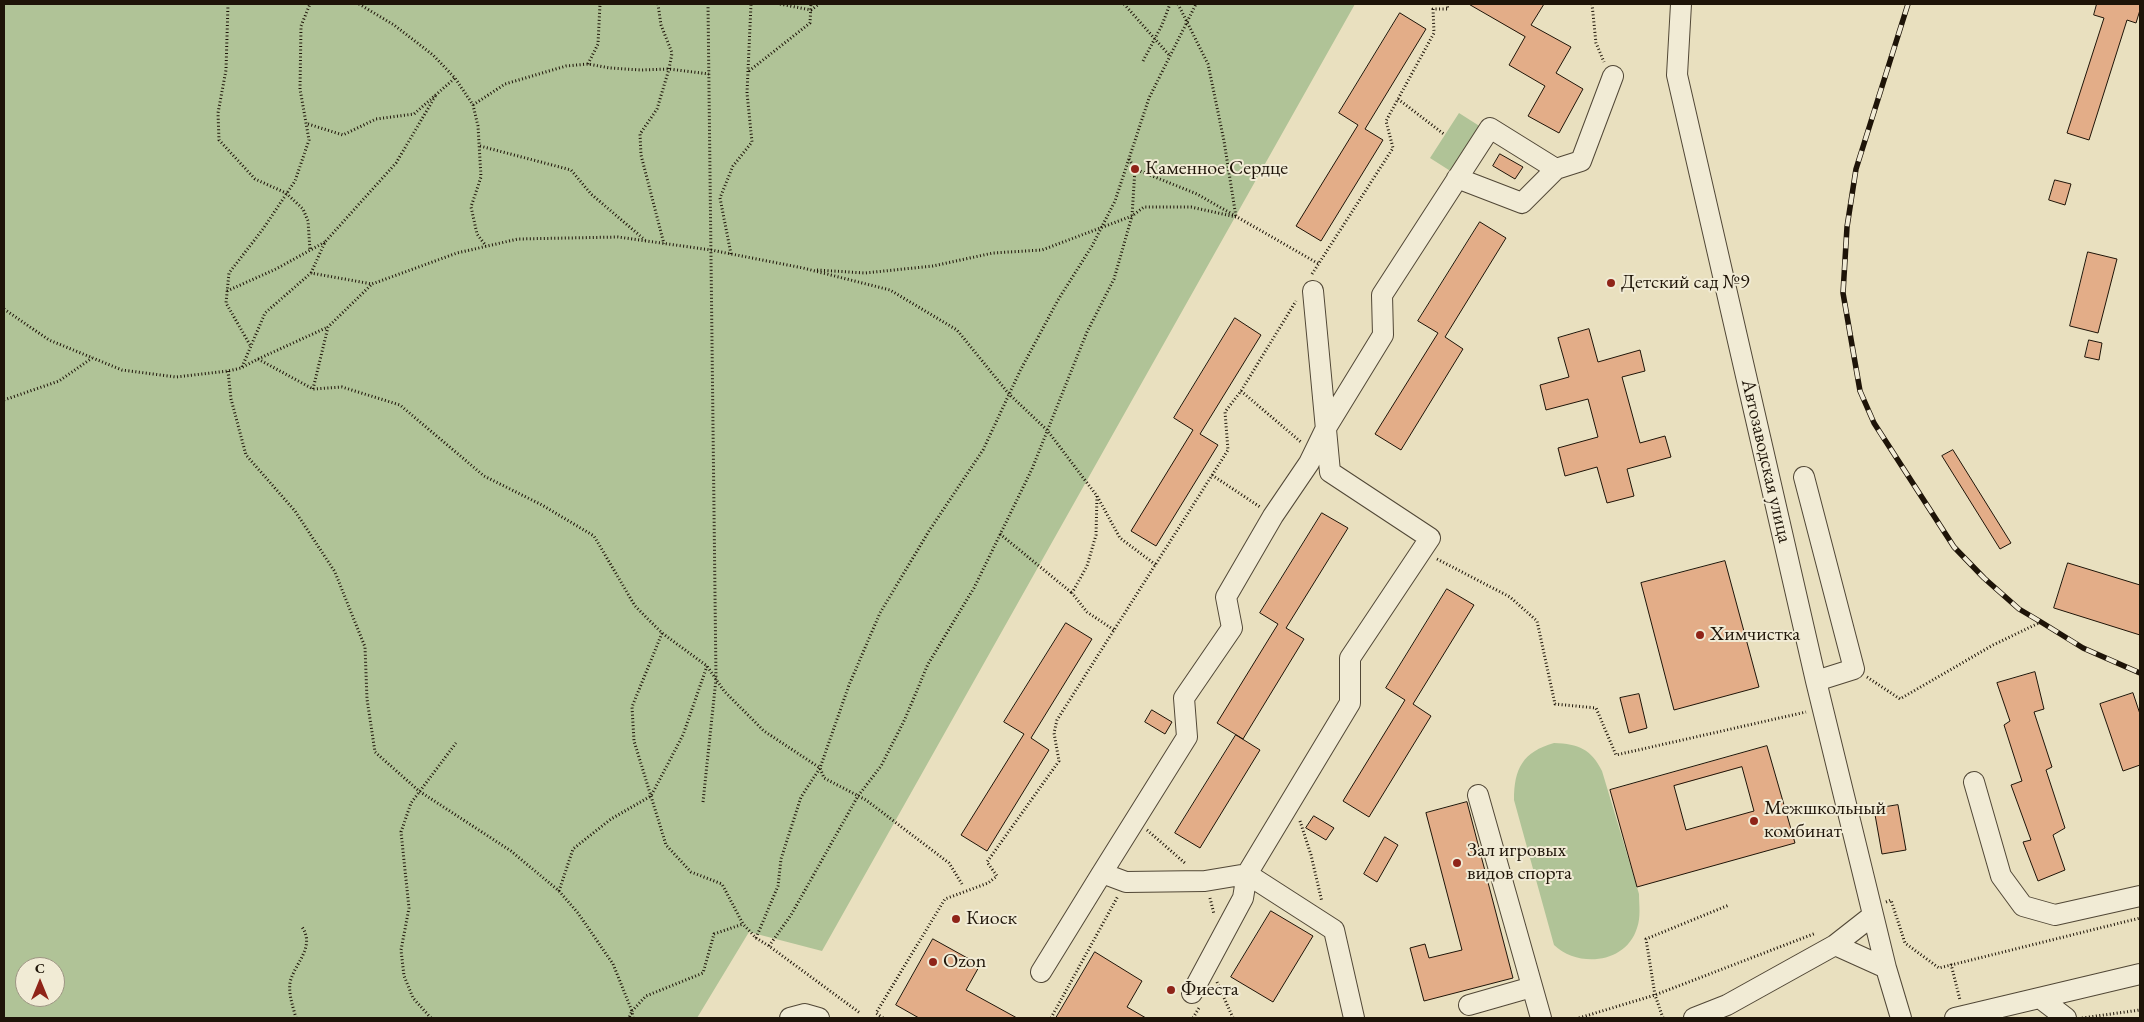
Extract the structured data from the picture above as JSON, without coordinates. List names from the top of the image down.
{
  "streets": {
    "street": ["Автозаводская улица"]
  },
  "places": [
    "Каменное Сердце",
    "Детский сад №9",
    "Химчистка",
    "Межшкольный комбинат",
    "Зал игровых видов спорта",
    "Киоск",
    "Ozon",
    "Фиеста"
  ],
  "north": "top"
}
